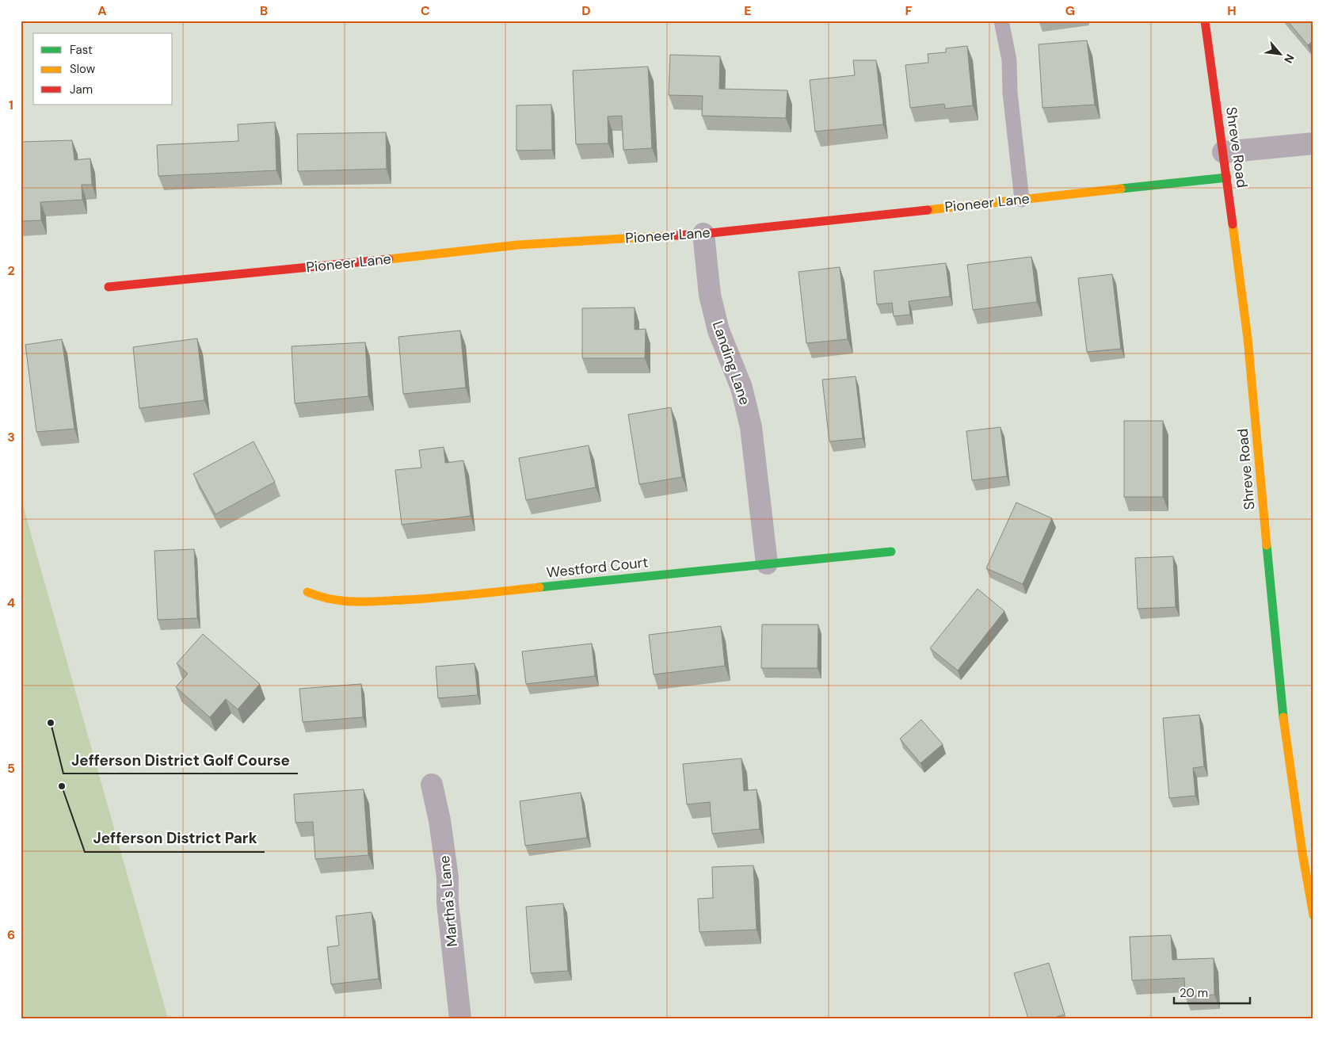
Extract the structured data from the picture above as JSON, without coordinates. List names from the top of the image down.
{
  "streets": {
    "street": [
      "Shreve Road",
      "Pioneer Lane",
      "Landing Lane",
      "Westford Court",
      "Martha's Lane"
    ]
  },
  "crossings": [
    ["Shreve Road", "Pioneer Lane"],
    ["Pioneer Lane", "Landing Lane"],
    ["Landing Lane", "Westford Court"]
  ],
  "places": ["Jefferson District Golf Course", "Jefferson District Park"],
  "legend": ["Fast", "Slow", "Jam"],
  "scale_bar": "20 m",
  "north": "bottom right",
  "grid": {
    "columns": [
      "A",
      "B",
      "C",
      "D",
      "E",
      "F",
      "G",
      "H"
    ],
    "rows": [
      "1",
      "2",
      "3",
      "4",
      "5",
      "6"
    ]
  }
}
